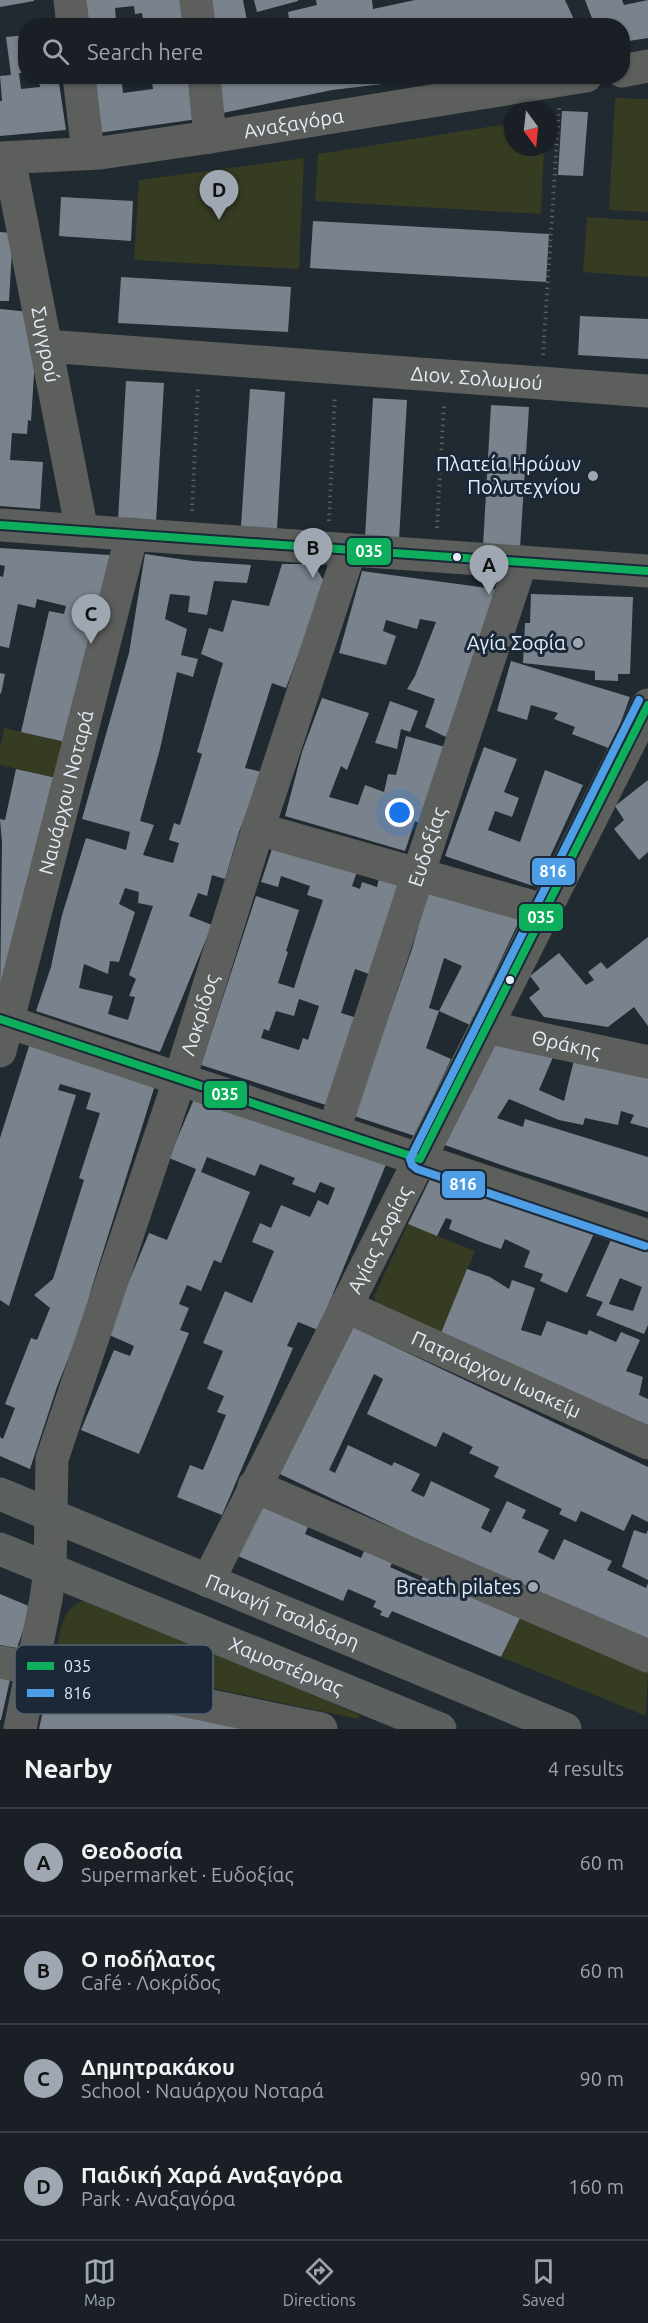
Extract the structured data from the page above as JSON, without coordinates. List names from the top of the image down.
{
  "streets": {
    "main road": ["Παναγή Τσαλδάρη", "Χαμοστέρνας"],
    "street": [
      "Αναξαγόρα",
      "Συγγρού",
      "Διον. Σολωμού",
      "Ναυάρχου Νοταρά",
      "Ευδοξίας",
      "Λοκρίδος",
      "Θράκης",
      "Αγίας Σοφίας",
      "Πατριάρχου Ιωακείμ"
    ]
  },
  "crossings": [
    ["Αναξαγόρα", "Συγγρού"],
    ["Συγγρού", "Διον. Σολωμού"],
    ["Λοκρίδος", "Παναγή Τσαλδάρη"],
    ["Λοκρίδος", "Χαμοστέρνας"],
    ["Θράκης", "Αγίας Σοφίας"],
    ["Αγίας Σοφίας", "Πατριάρχου Ιωακείμ"],
    ["Αγίας Σοφίας", "Παναγή Τσαλδάρη"]
  ],
  "places": ["Πλατεία Ηρώων Πολυτεχνίου", "Αγία Σοφία", "Breath pilates"],
  "lines": ["transit line 035", "transit line 816"],
  "legend": ["035", "816"],
  "north": "bottom",
  "page": {
    "search": "Search here",
    "pins": [
      "D",
      "B",
      "A",
      "C"
    ],
    "heading": ["Nearby", "4 results"],
    "list": [
      {
        "mark": "A",
        "name": "Θεοδοσία",
        "note": "Supermarket · Ευδοξίας",
        "value": "60 m"
      },
      {
        "mark": "B",
        "name": "Ο ποδήλατος",
        "note": "Café · Λοκρίδος",
        "value": "60 m"
      },
      {
        "mark": "C",
        "name": "Δημητρακάκου",
        "note": "School · Ναυάρχου Νοταρά",
        "value": "90 m"
      },
      {
        "mark": "D",
        "name": "Παιδική Χαρά Αναξαγόρα",
        "note": "Park · Αναξαγόρα",
        "value": "160 m"
      }
    ],
    "nav": ["Map", "Directions", "Saved"]
  }
}
